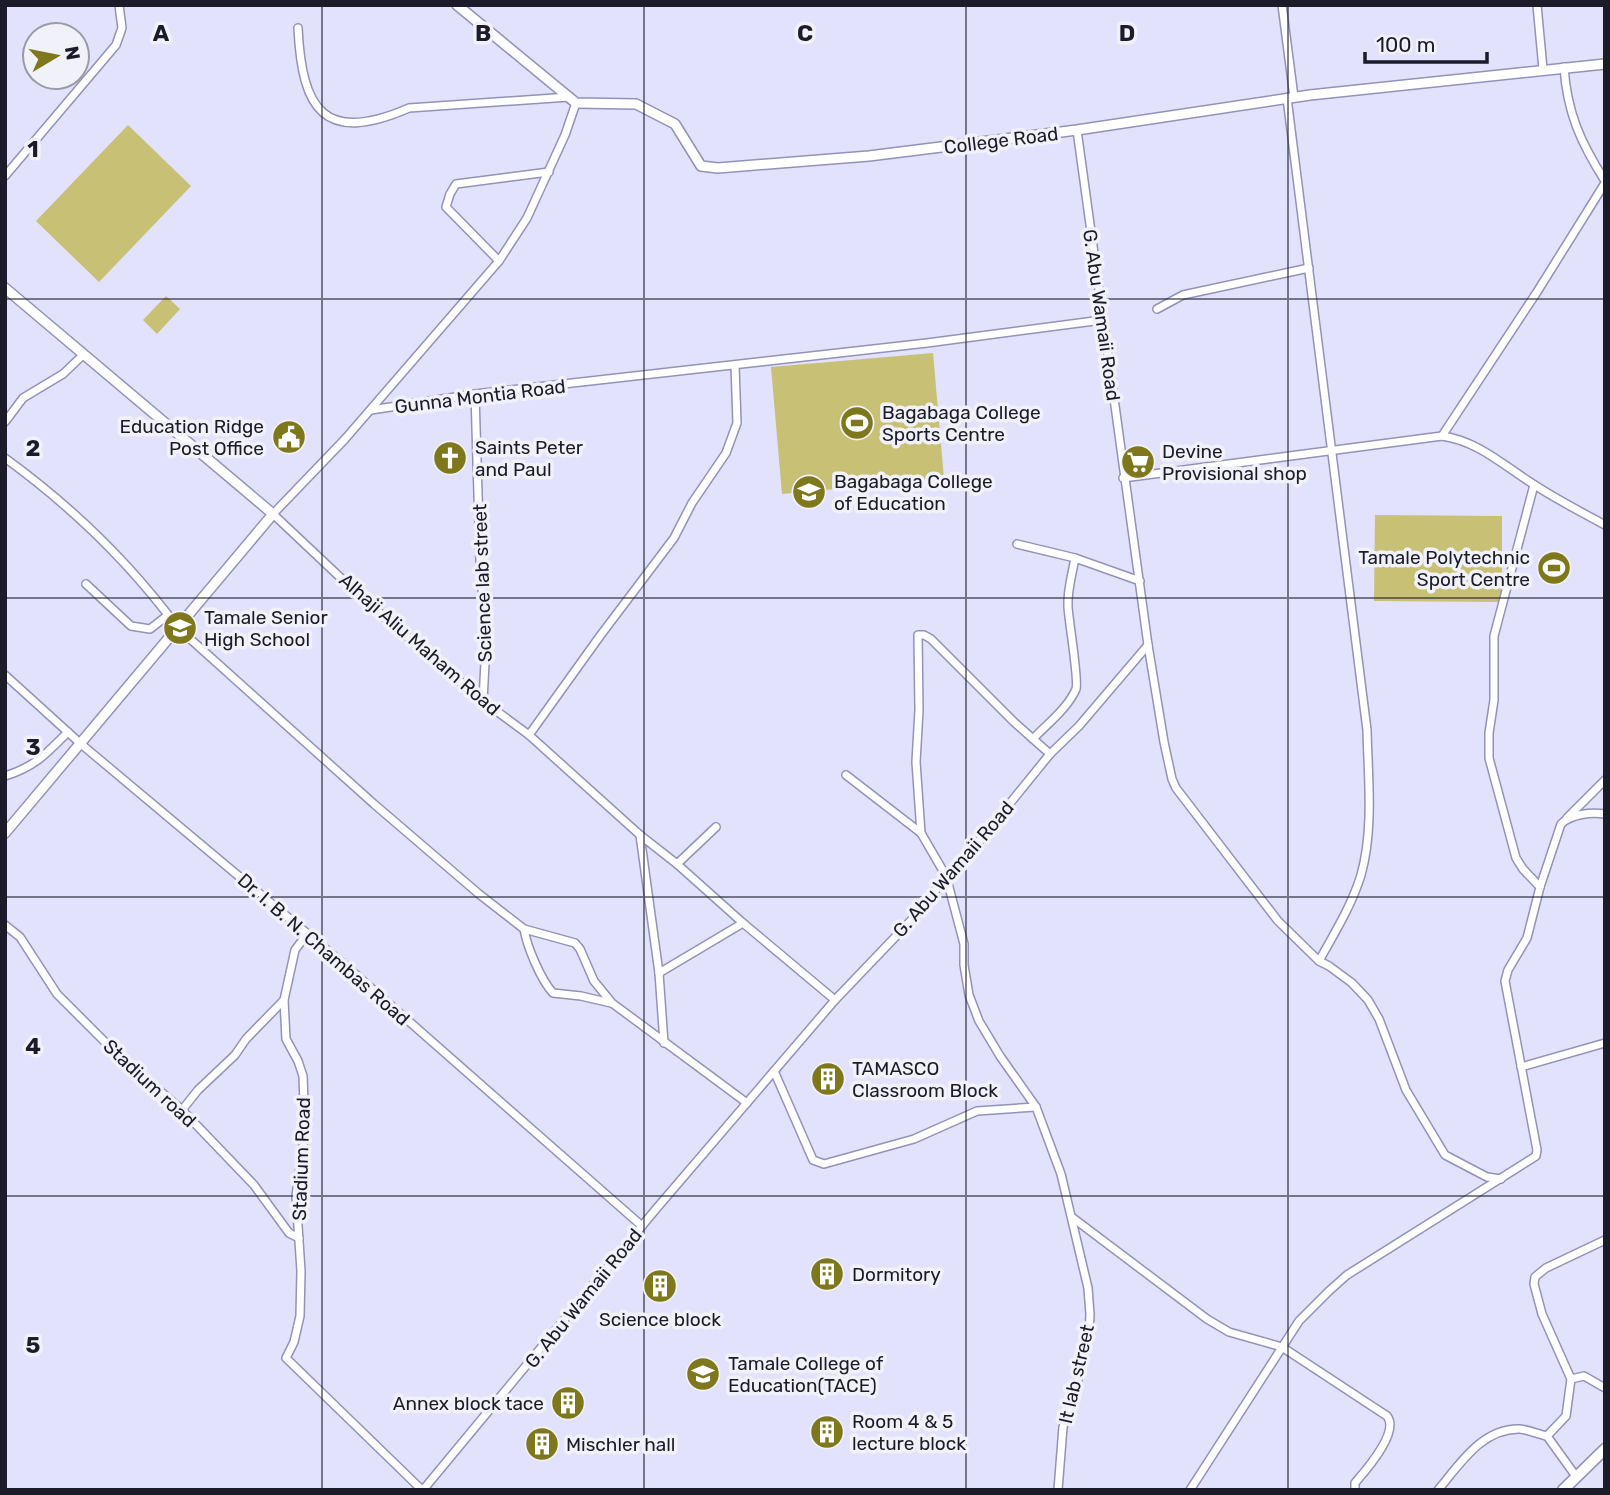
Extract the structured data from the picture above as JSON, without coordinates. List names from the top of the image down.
{
  "streets": {
    "street": [
      "College Road",
      "G. Abu Wamaii Road",
      "Gunna Montia Road",
      "Science lab street",
      "Alhaji Aliu Maham Road",
      "Dr. I. B. N. Chambas Road",
      "Stadium road",
      "Stadium Road",
      "It lab street"
    ]
  },
  "crossings": [
    ["College Road", "G. Abu Wamaii Road"],
    ["G. Abu Wamaii Road", "Gunna Montia Road"],
    ["G. Abu Wamaii Road", "Alhaji Aliu Maham Road"],
    ["G. Abu Wamaii Road", "Dr. I. B. N. Chambas Road"],
    ["G. Abu Wamaii Road", "Stadium Road"],
    ["G. Abu Wamaii Road", "It lab street"],
    ["Gunna Montia Road", "Science lab street"],
    ["Gunna Montia Road", "Alhaji Aliu Maham Road"],
    ["Gunna Montia Road", "Dr. I. B. N. Chambas Road"],
    ["Science lab street", "Alhaji Aliu Maham Road"],
    ["Dr. I. B. N. Chambas Road", "Stadium Road"],
    ["Stadium road", "Stadium Road"]
  ],
  "places": {
    "sports": ["Bagabaga College Sports Centre", "Tamale Polytechnic Sport Centre"],
    "public building": ["Education Ridge Post Office"],
    "church": ["Saints Peter and Paul"],
    "supermarket": ["Devine Provisional shop"],
    "school or university": ["Bagabaga College of Education", "Tamale Senior High School", "Tamale College of Education(TACE)"],
    "building": [
      "TAMASCO Classroom Block",
      "Dormitory",
      "Science block",
      "Annex block tace",
      "Room 4 & 5 lecture block",
      "Mischler hall"
    ]
  },
  "scale_bar": "100 m",
  "north": "right",
  "grid": {
    "columns": [
      "A",
      "B",
      "C",
      "D"
    ],
    "rows": [
      "1",
      "2",
      "3",
      "4",
      "5"
    ]
  }
}
